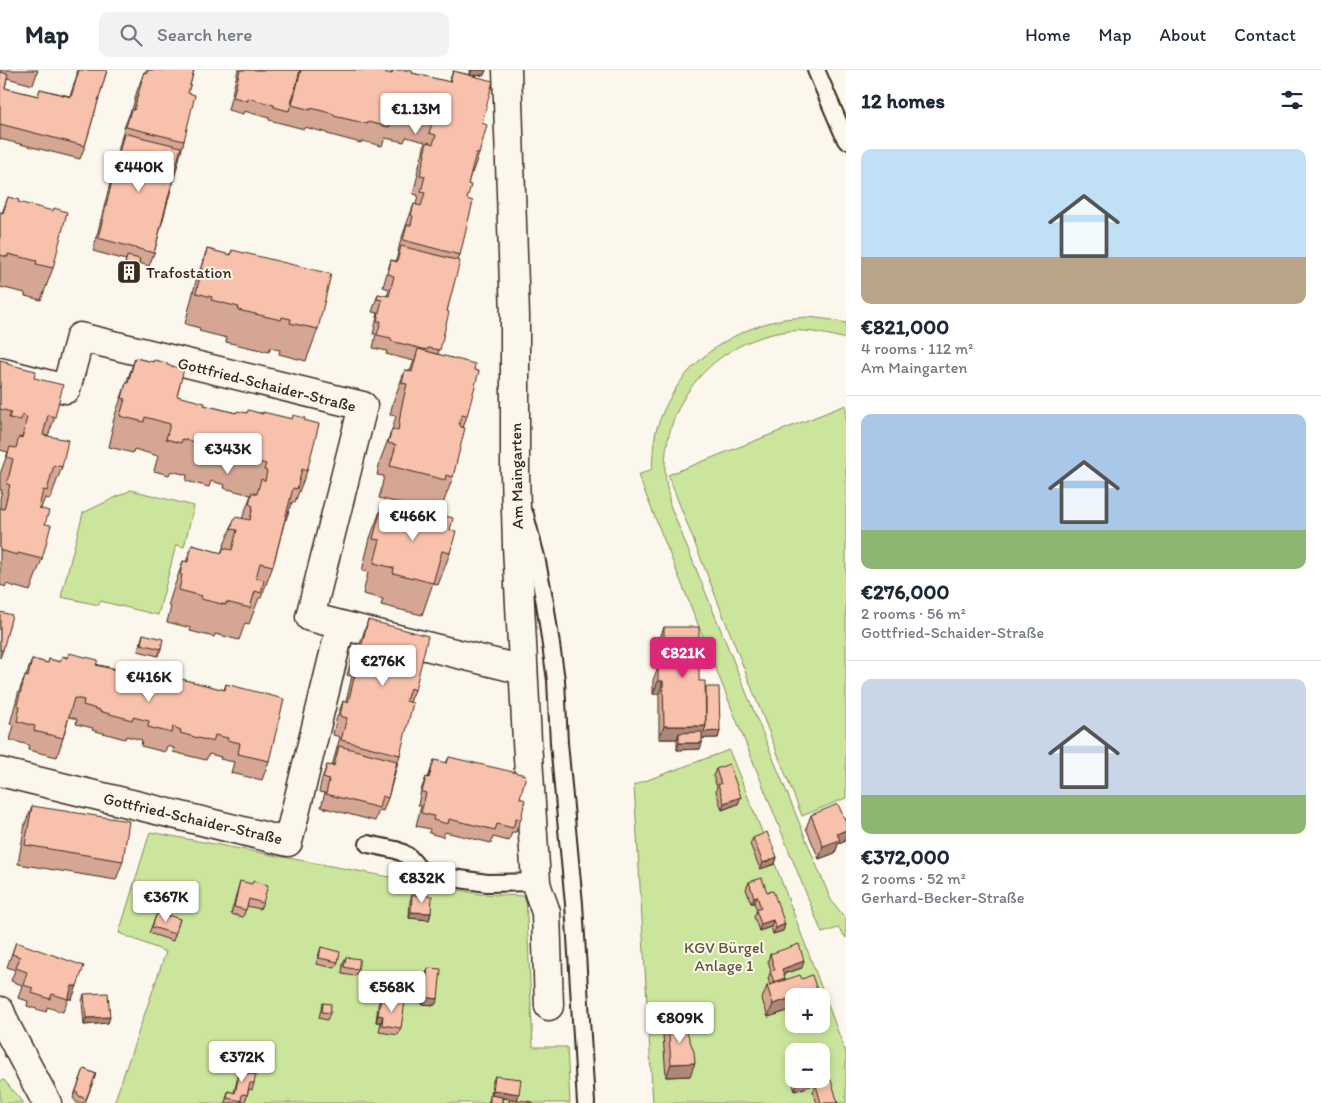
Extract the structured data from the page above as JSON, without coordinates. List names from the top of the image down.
{
  "streets": {
    "street": ["Gottfried-Schaider-Straße", "Am Maingarten"]
  },
  "crossings": [
    ["Gottfried-Schaider-Straße", "Am Maingarten"]
  ],
  "parks": ["KGV Bürgel Anlage 1"],
  "places": {
    "building": ["Trafostation"]
  },
  "page": {
    "header": "Map",
    "search": "Search here",
    "nav": [
      "Home",
      "Map",
      "About",
      "Contact"
    ],
    "heading": "12 homes",
    "price": [
      "€1.13M",
      "€440K",
      "€343K",
      "€466K",
      "€821K",
      "€276K",
      "€416K",
      "€832K",
      "€367K",
      "€568K",
      "€809K",
      "€372K"
    ],
    "list": [
      {
        "name": "€821,000",
        "note": "4 rooms · 112 m² · Am Maingarten"
      },
      {
        "name": "€276,000",
        "note": "2 rooms · 56 m² · Gottfried-Schaider-Straße"
      },
      {
        "name": "€372,000",
        "note": "2 rooms · 52 m² · Gerhard-Becker-Straße"
      }
    ],
    "map_buttons": ["+", "−"]
  }
}
